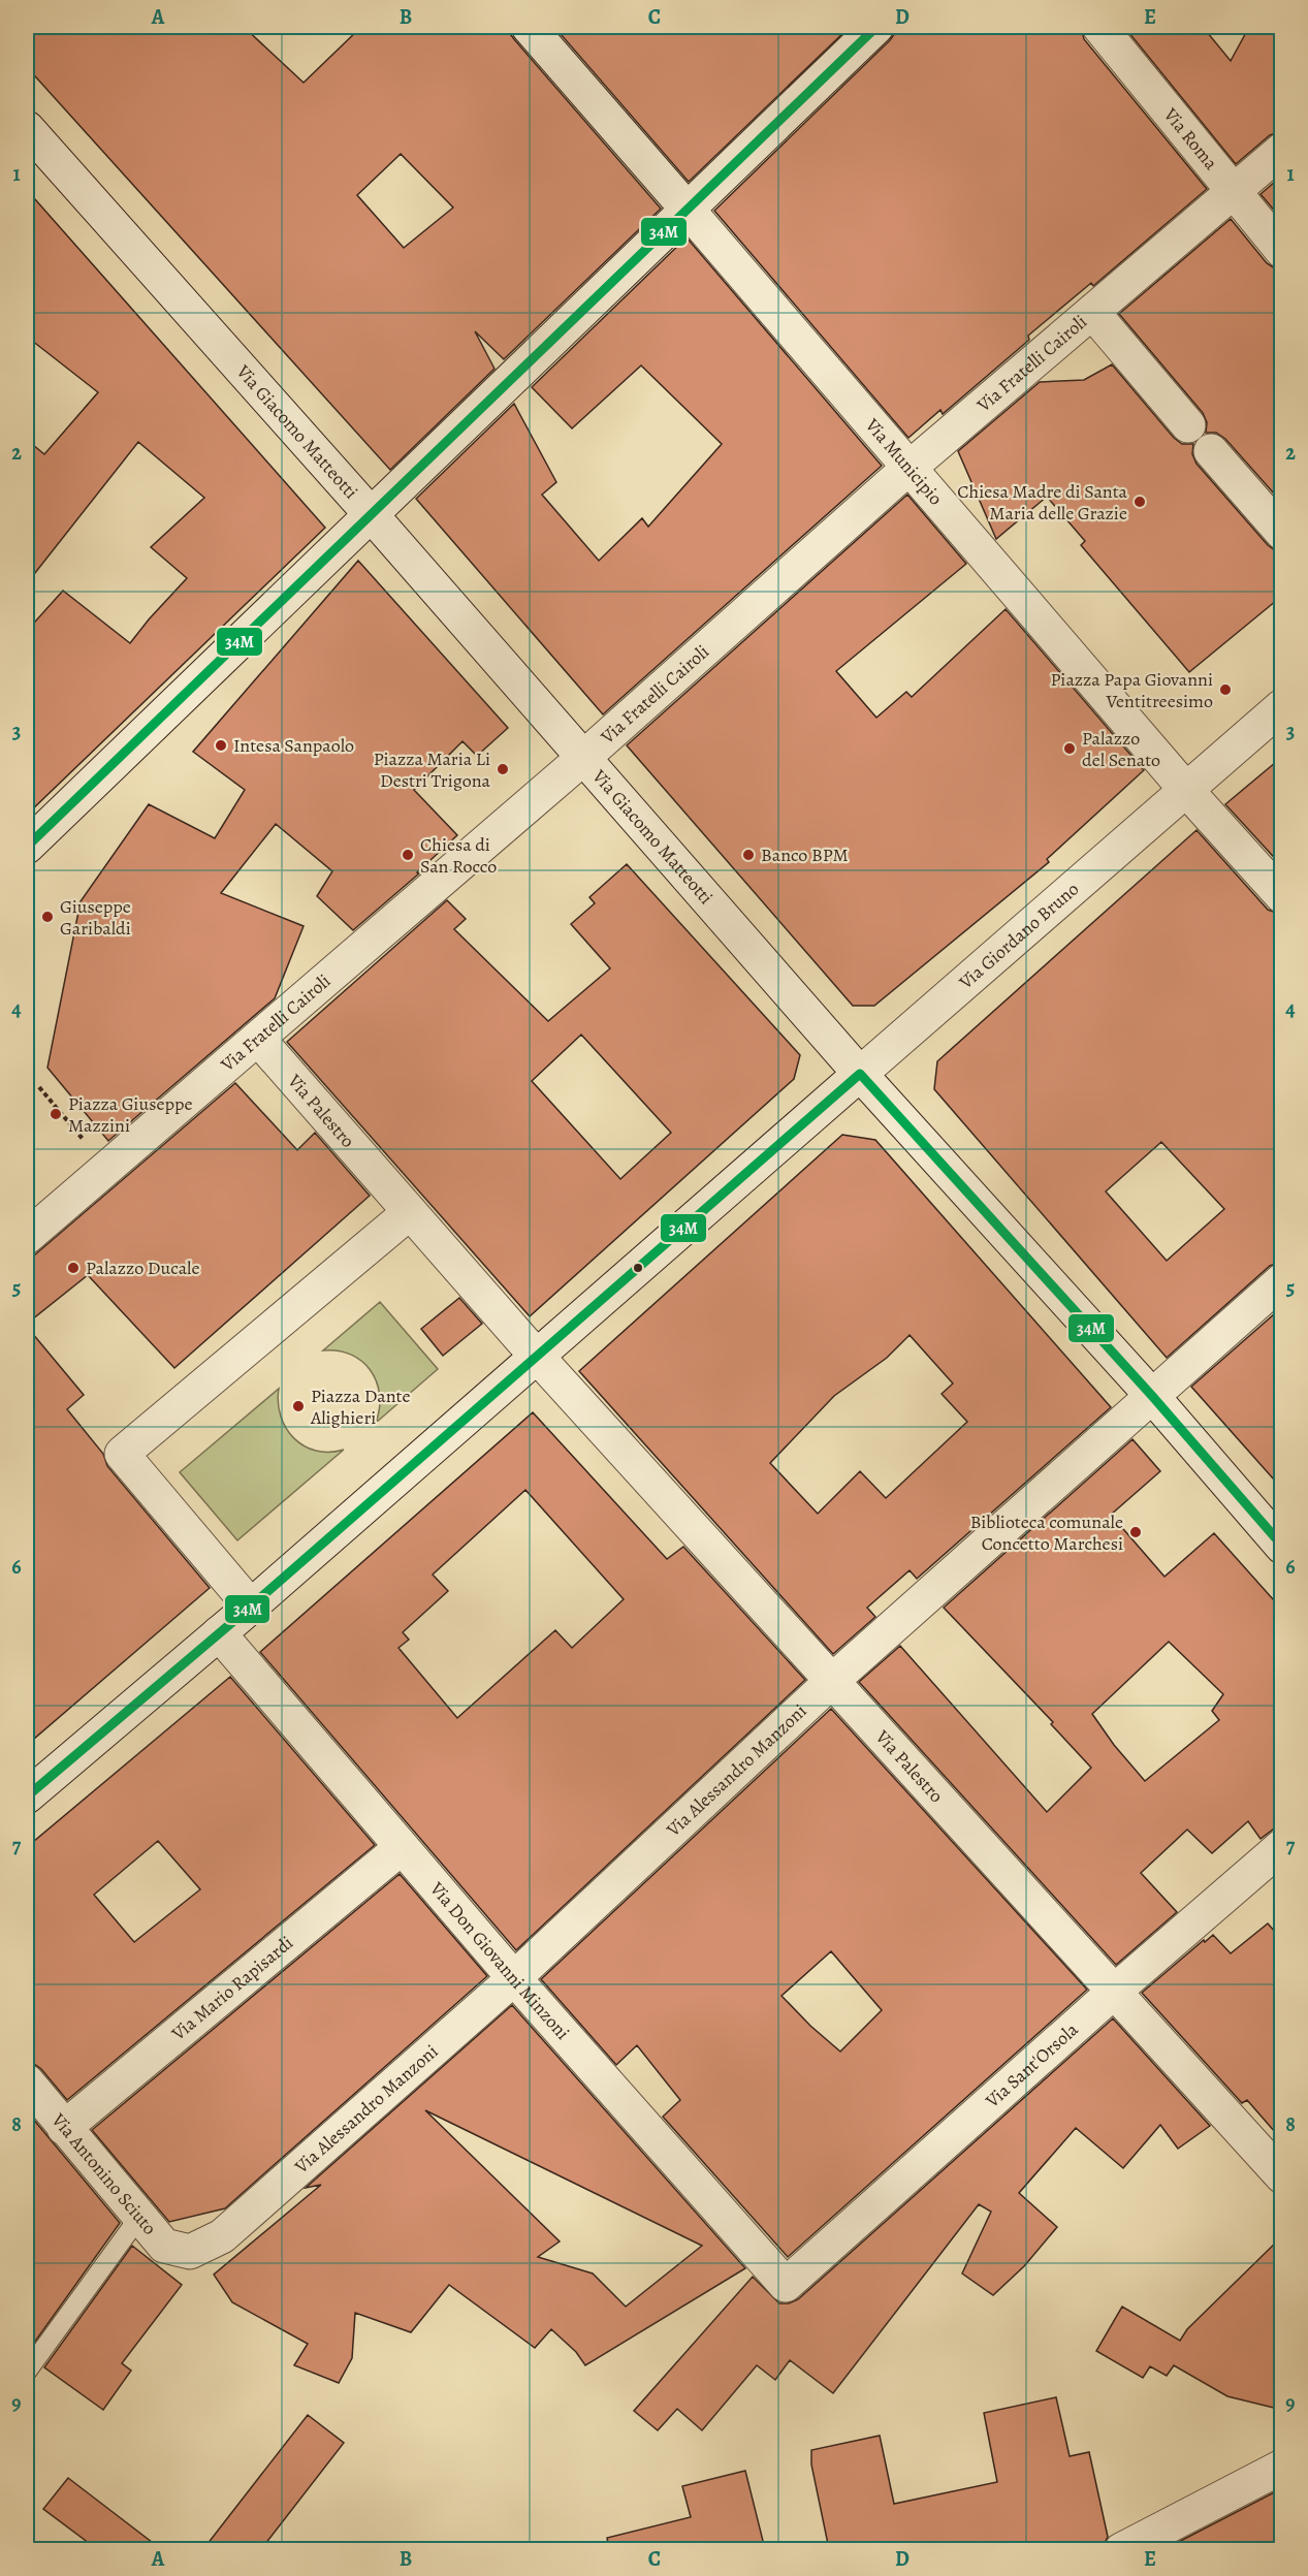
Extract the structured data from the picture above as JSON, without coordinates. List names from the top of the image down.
{
  "streets": {
    "street": [
      "Via Roma",
      "Via Fratelli Cairoli",
      "Via Giacomo Matteotti",
      "Via Municipio",
      "Via Giordano Bruno",
      "Via Palestro",
      "Via Alessandro Manzoni",
      "Via Don Giovanni Minzoni",
      "Via Mario Rapisardi",
      "Via Sant'Orsola",
      "Via Antonino Sciuto"
    ]
  },
  "crossings": [
    ["Via Roma", "Via Fratelli Cairoli"],
    ["Via Fratelli Cairoli", "Via Giacomo Matteotti"],
    ["Via Fratelli Cairoli", "Via Municipio"],
    ["Via Fratelli Cairoli", "Via Palestro"],
    ["Via Giacomo Matteotti", "Via Giordano Bruno"],
    ["Via Giacomo Matteotti", "Via Alessandro Manzoni"],
    ["Via Municipio", "Via Giordano Bruno"],
    ["Via Giordano Bruno", "Via Palestro"],
    ["Via Giordano Bruno", "Via Don Giovanni Minzoni"],
    ["Via Palestro", "Via Alessandro Manzoni"],
    ["Via Palestro", "Via Sant'Orsola"],
    ["Via Alessandro Manzoni", "Via Don Giovanni Minzoni"],
    ["Via Alessandro Manzoni", "Via Antonino Sciuto"],
    ["Via Don Giovanni Minzoni", "Via Mario Rapisardi"],
    ["Via Don Giovanni Minzoni", "Via Sant'Orsola"],
    ["Via Mario Rapisardi", "Via Antonino Sciuto"]
  ],
  "places": [
    "Chiesa Madre di Santa Maria delle Grazie",
    "Piazza Papa Giovanni Ventitreesimo",
    "Intesa Sanpaolo",
    "Palazzo del Senato",
    "Piazza Maria Li Destri Trigona",
    "Chiesa di San Rocco",
    "Banco BPM",
    "Giuseppe Garibaldi",
    "Piazza Giuseppe Mazzini",
    "Palazzo Ducale",
    "Piazza Dante Alighieri",
    "Biblioteca comunale Concetto Marchesi"
  ],
  "lines": ["transit line 34M"],
  "grid": {
    "columns": [
      "A",
      "B",
      "C",
      "D",
      "E"
    ],
    "rows": [
      "1",
      "2",
      "3",
      "4",
      "5",
      "6",
      "7",
      "8",
      "9"
    ]
  }
}
